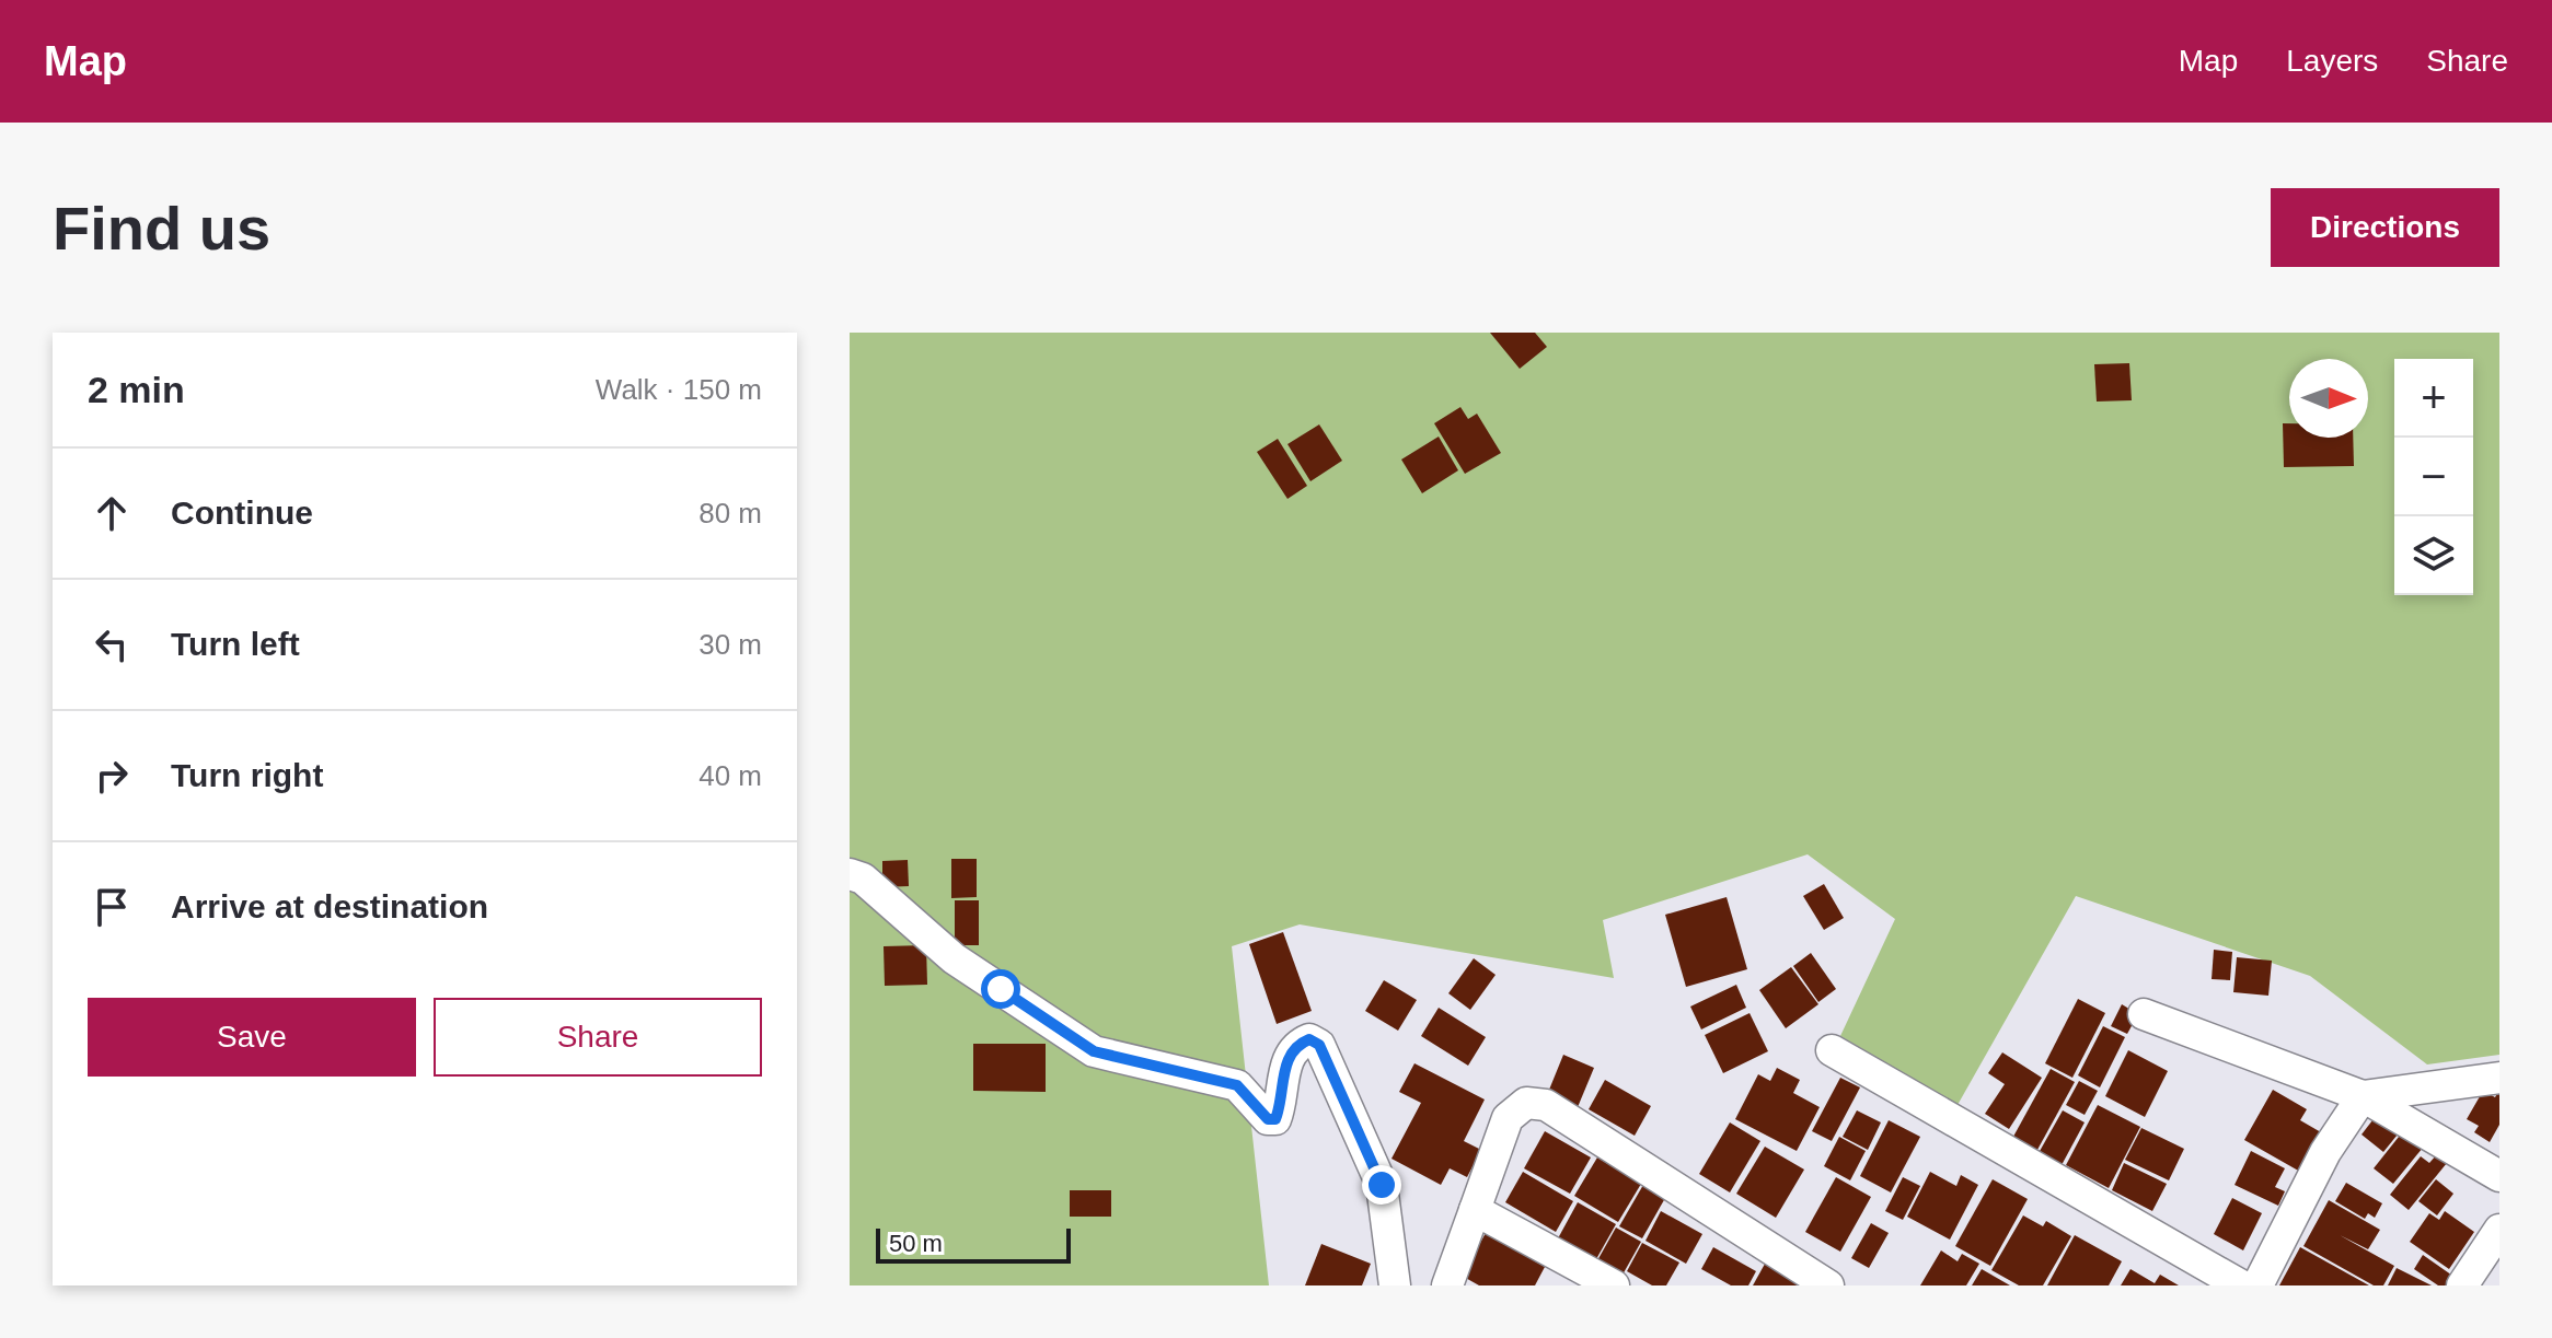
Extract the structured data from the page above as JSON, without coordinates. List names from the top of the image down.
{
  "scale_bar": "50 m",
  "north": "right",
  "page": {
    "header": "Map",
    "nav": ["Map", "Layers", "Share"],
    "buttons": [
      "Directions",
      ["Save", "Share"]
    ],
    "title": "Find us",
    "heading": ["2 min", "Walk · 150 m"],
    "map_buttons": ["+", "−"],
    "list": [
      ["Continue", "80 m"],
      ["Turn left", "30 m"],
      ["Turn right", "40 m"],
      "Arrive at destination"
    ],
    "scale": "50 m"
  }
}
